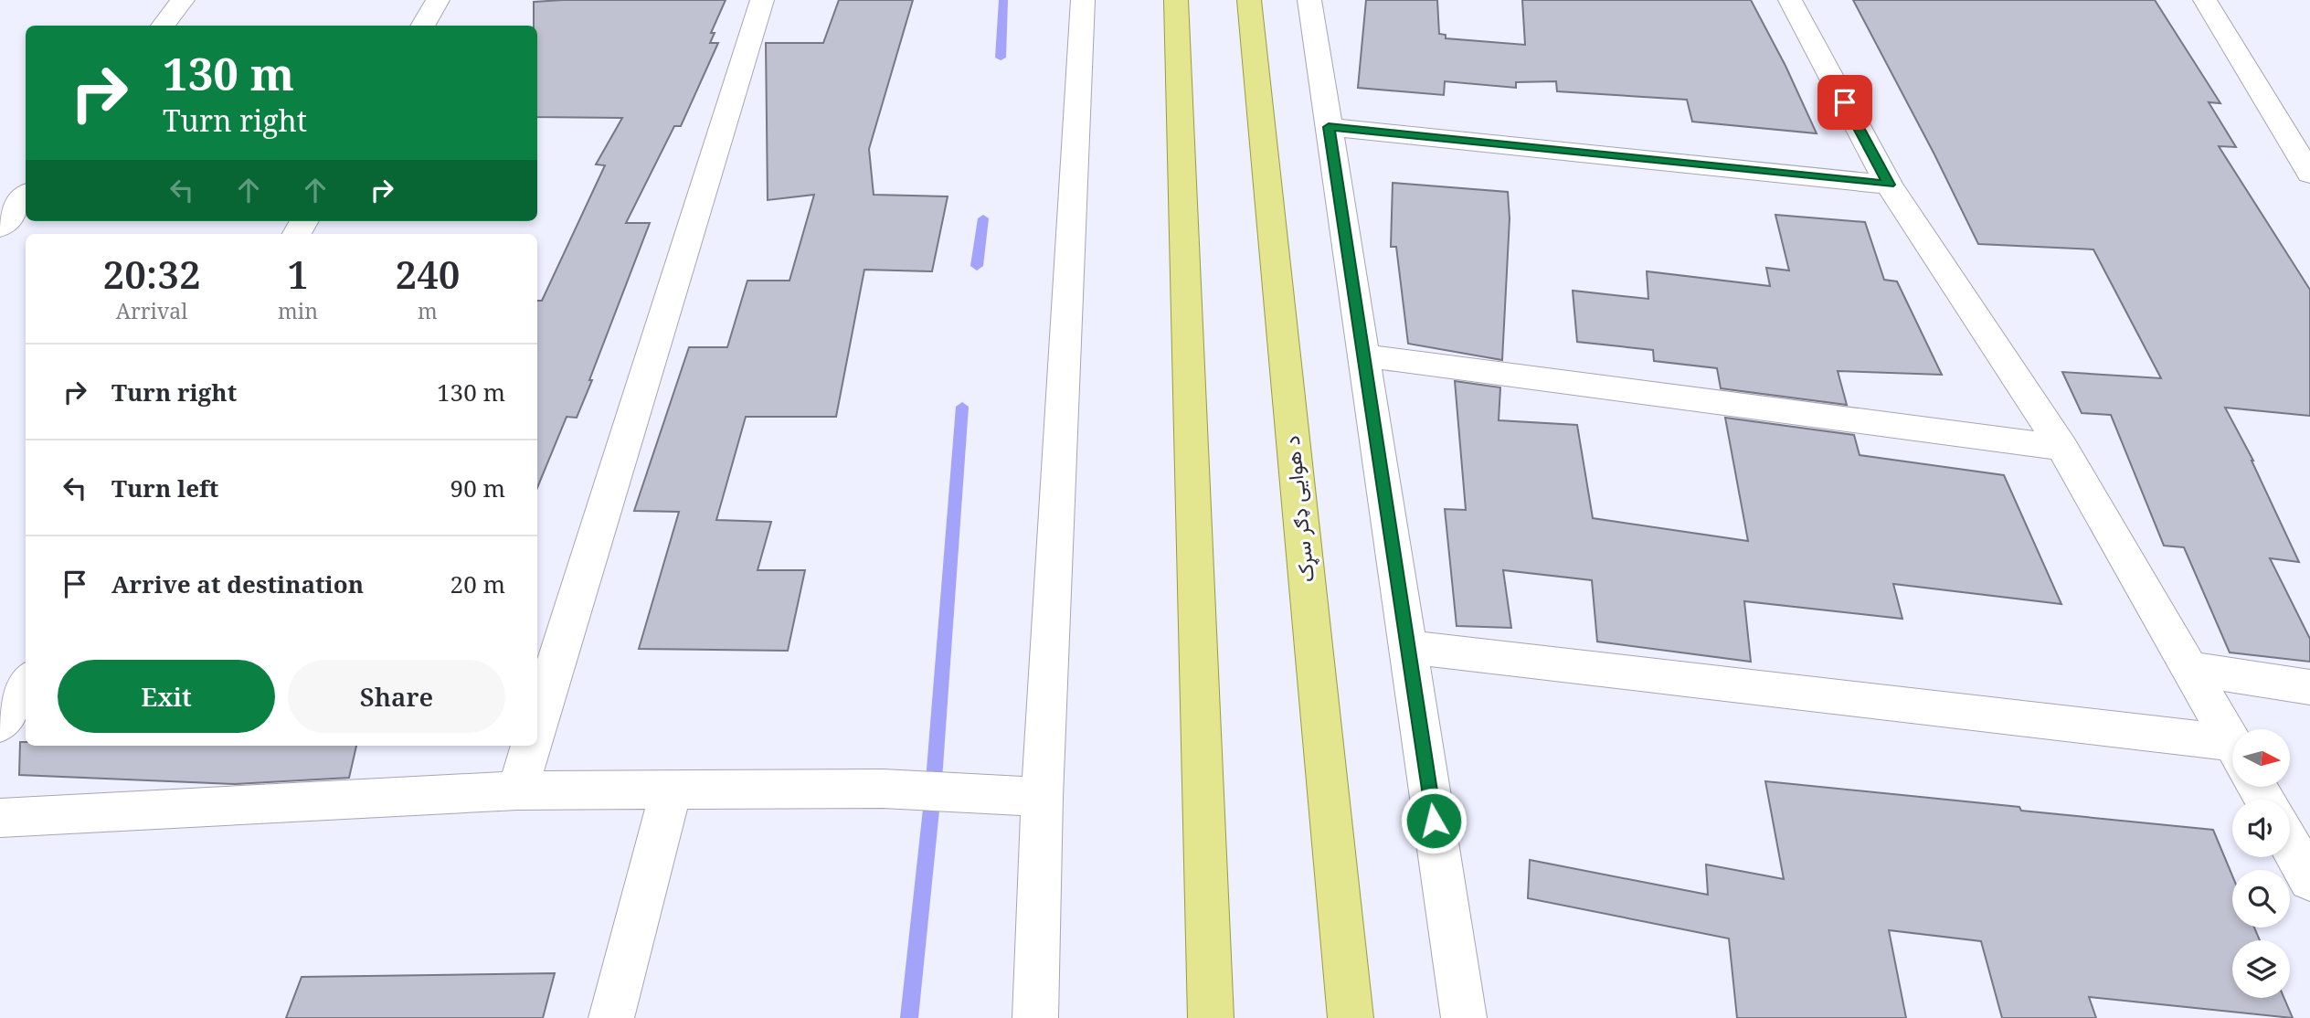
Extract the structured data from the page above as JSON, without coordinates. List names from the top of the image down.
{
  "streets": {
    "main road": ["د هوایی ډګر سړک"]
  },
  "north": "right",
  "page": {
    "turn": ["130 m", "Turn right"],
    "eta": [
      "20:32",
      "Arrival",
      "1",
      "min",
      "240",
      "m"
    ],
    "list": [
      {
        "name": "Turn right",
        "value": "130 m"
      },
      {
        "name": "Turn left",
        "value": "90 m"
      },
      {
        "name": "Arrive at destination",
        "value": "20 m"
      }
    ],
    "buttons": ["Exit", "Share"]
  }
}
